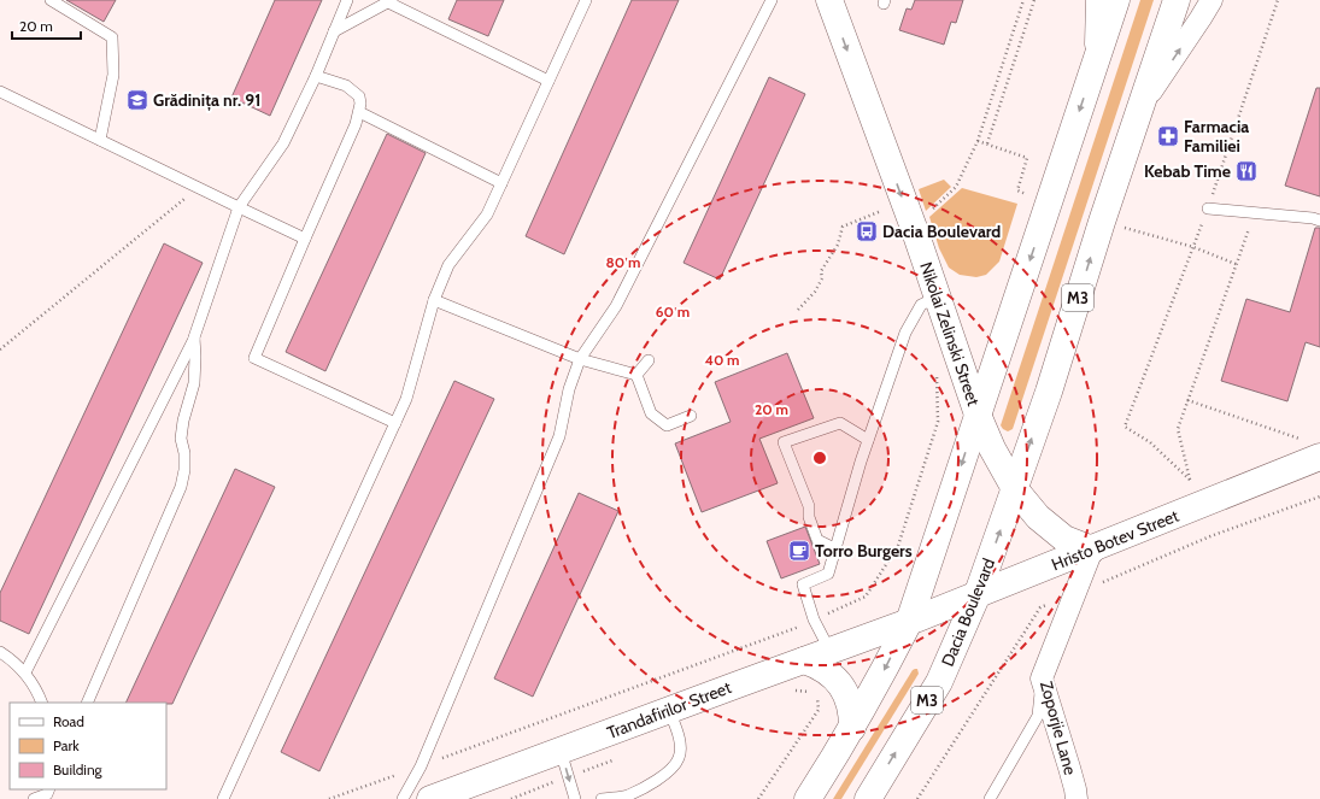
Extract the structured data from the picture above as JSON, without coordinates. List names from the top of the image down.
{
  "streets": {
    "main road": [
      "M3",
      "Nikolai Zelinski Street",
      "Hristo Botev Street",
      "Dacia Boulevard",
      "Trandafirilor Street"
    ],
    "street": ["Zoporjie Lane"]
  },
  "crossings": [
    ["Nikolai Zelinski Street", "Hristo Botev Street"],
    ["Nikolai Zelinski Street", "Dacia Boulevard"],
    ["Nikolai Zelinski Street", "Zoporjie Lane"],
    ["Hristo Botev Street", "Dacia Boulevard"],
    ["Hristo Botev Street", "Trandafirilor Street"],
    ["Hristo Botev Street", "Zoporjie Lane"]
  ],
  "one_way": ["Nikolai Zelinski Street"],
  "places": {
    "school or university": ["Grădinița nr. 91"],
    "pharmacy": ["Farmacia Familiei"],
    "restaurant": ["Kebab Time"],
    "bus stop": ["Dacia Boulevard"],
    "cafe": ["Torro Burgers"]
  },
  "legend": ["Road", "Park", "Building"],
  "scale_bar": "20 m",
  "rings": [
    "80 m",
    "60 m",
    "40 m",
    "20 m"
  ]
}
